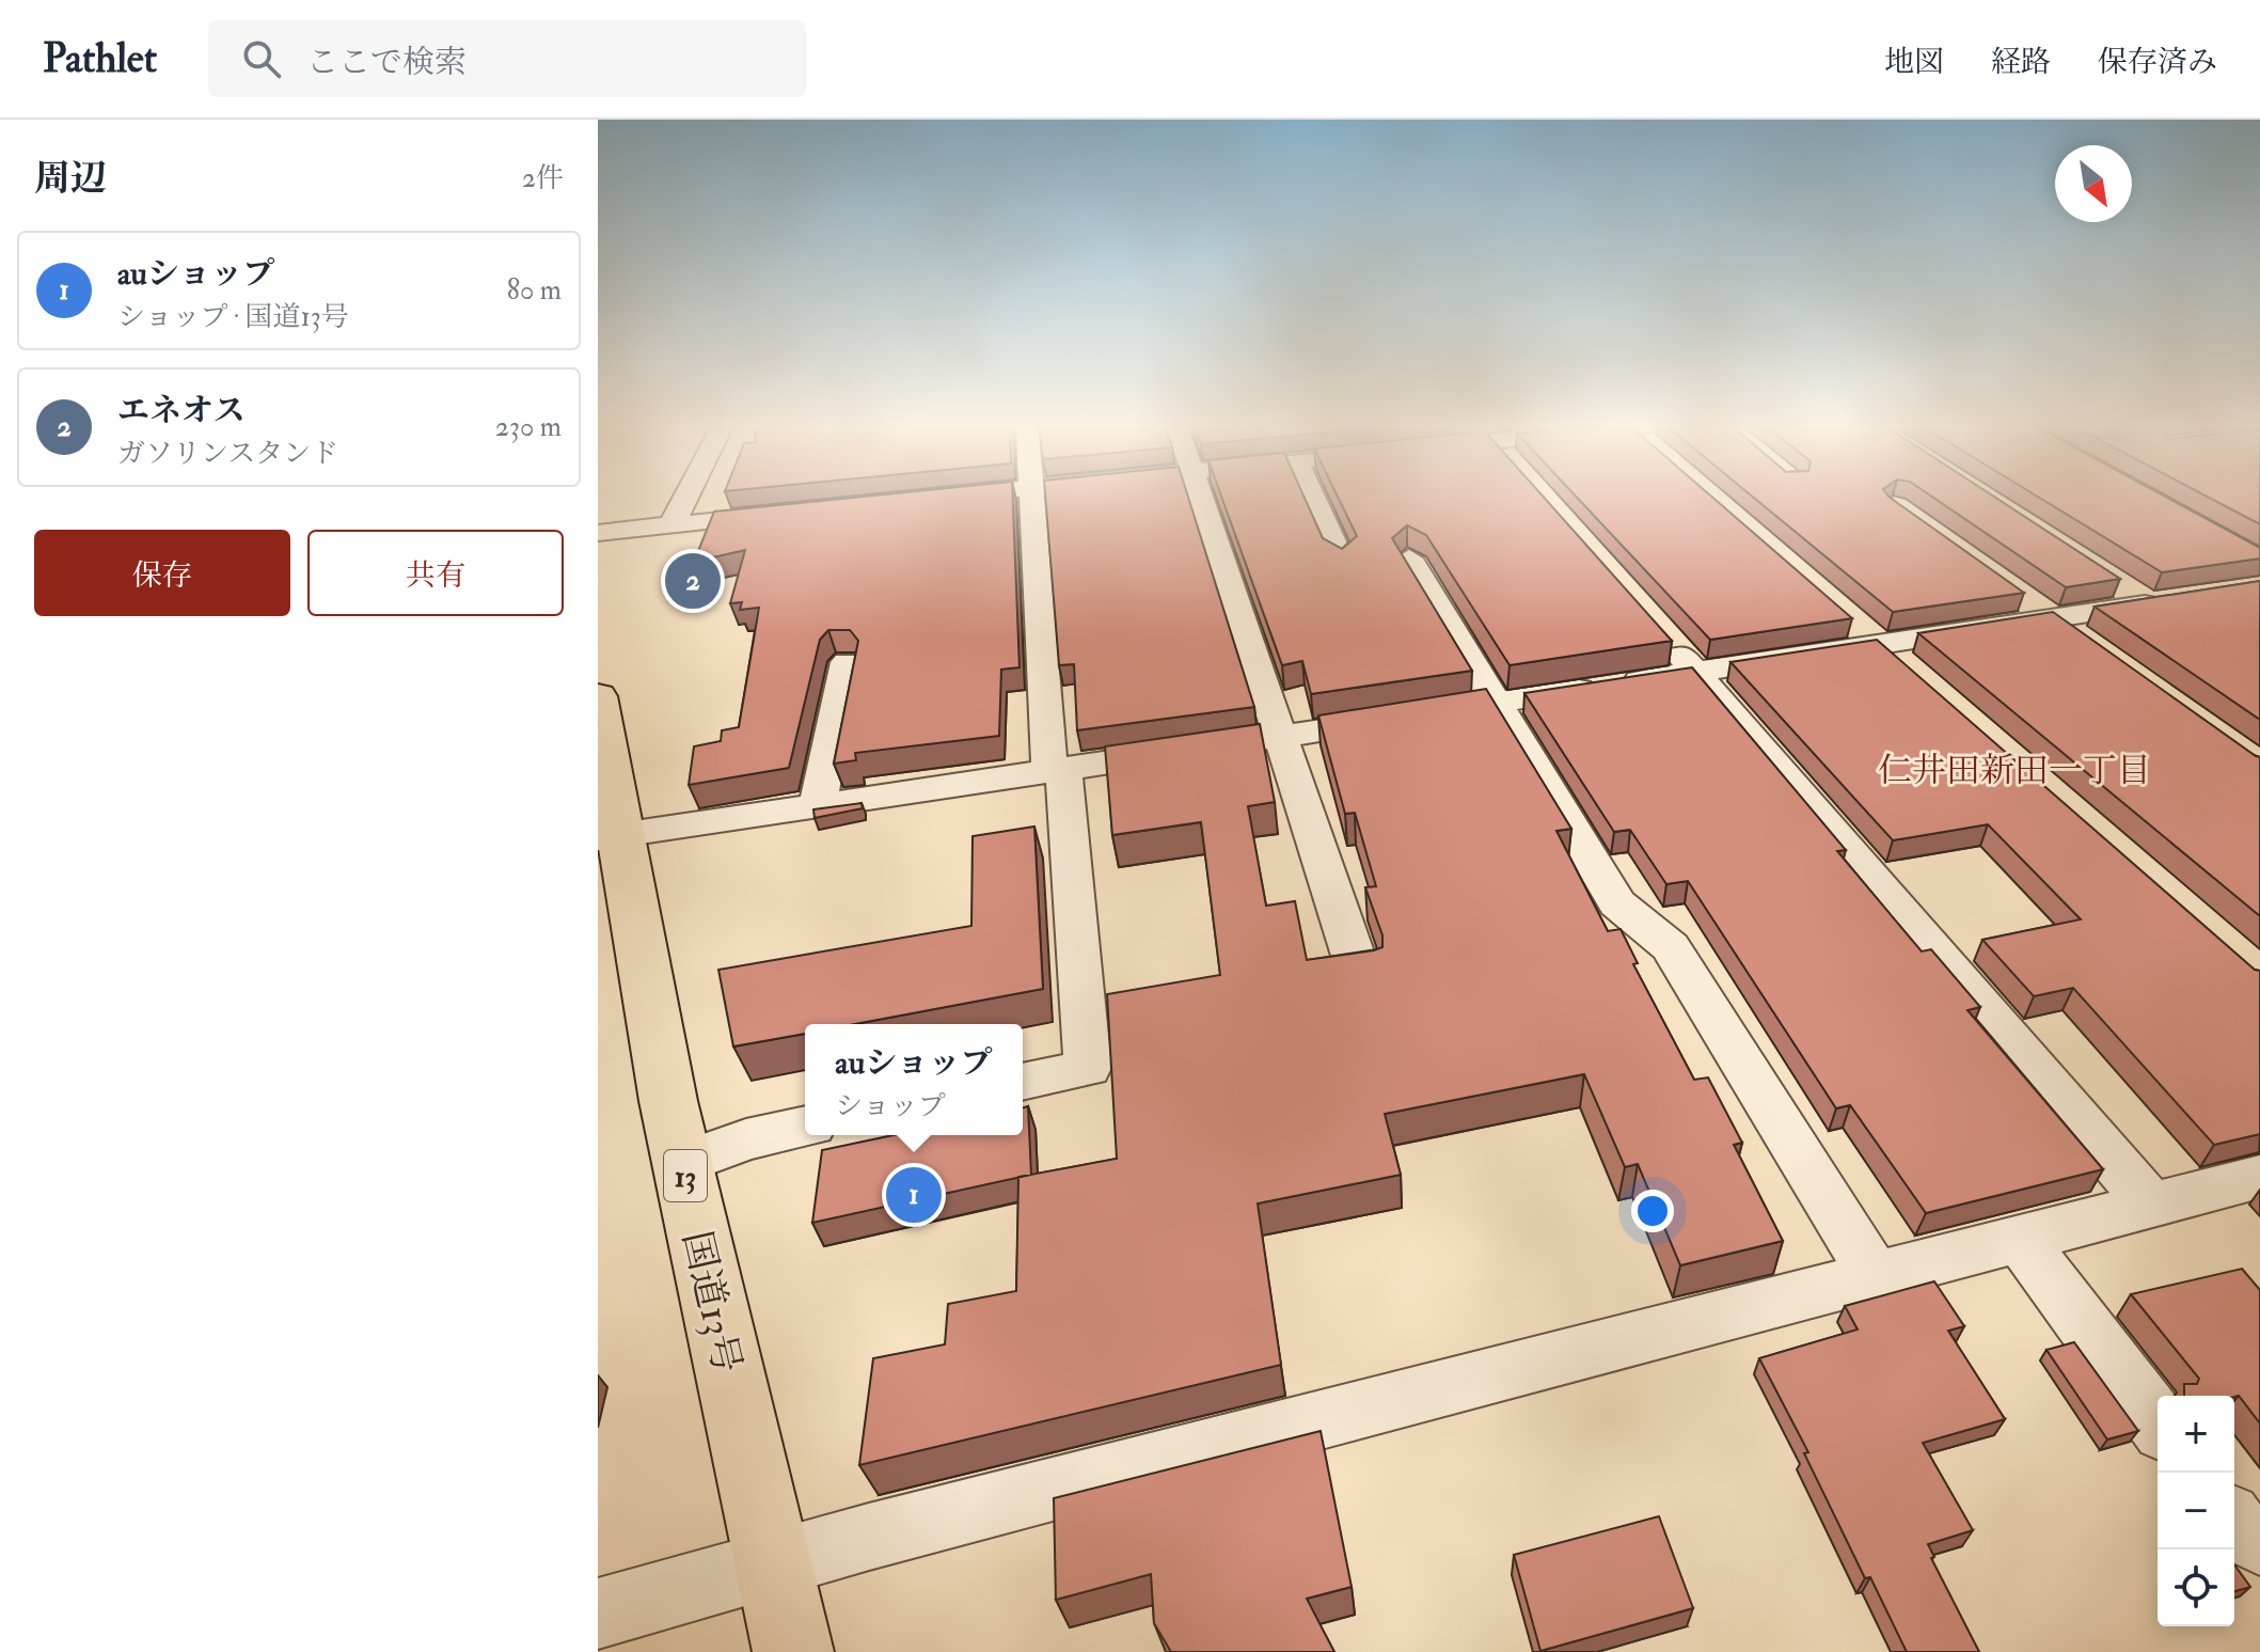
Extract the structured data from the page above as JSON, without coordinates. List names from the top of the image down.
{
  "streets": {
    "highway": ["13", "国道13号"]
  },
  "districts": ["仁井田新田一丁目"],
  "north": "bottom right",
  "page": {
    "header": "Pathlet",
    "search": "ここで検索",
    "nav": ["地図", "経路", "保存済み"],
    "heading": ["周辺", "2件"],
    "list": [
      {
        "mark": "1",
        "name": "auショップ",
        "note": "ショップ · 国道13号",
        "value": "80 m"
      },
      {
        "mark": "2",
        "name": "エネオス",
        "note": "ガソリンスタンド",
        "value": "230 m"
      }
    ],
    "buttons": ["保存", "共有"],
    "pins": ["2", "1"],
    "popup": ["auショップ", "ショップ"],
    "map_buttons": ["+", "−"]
  }
}
